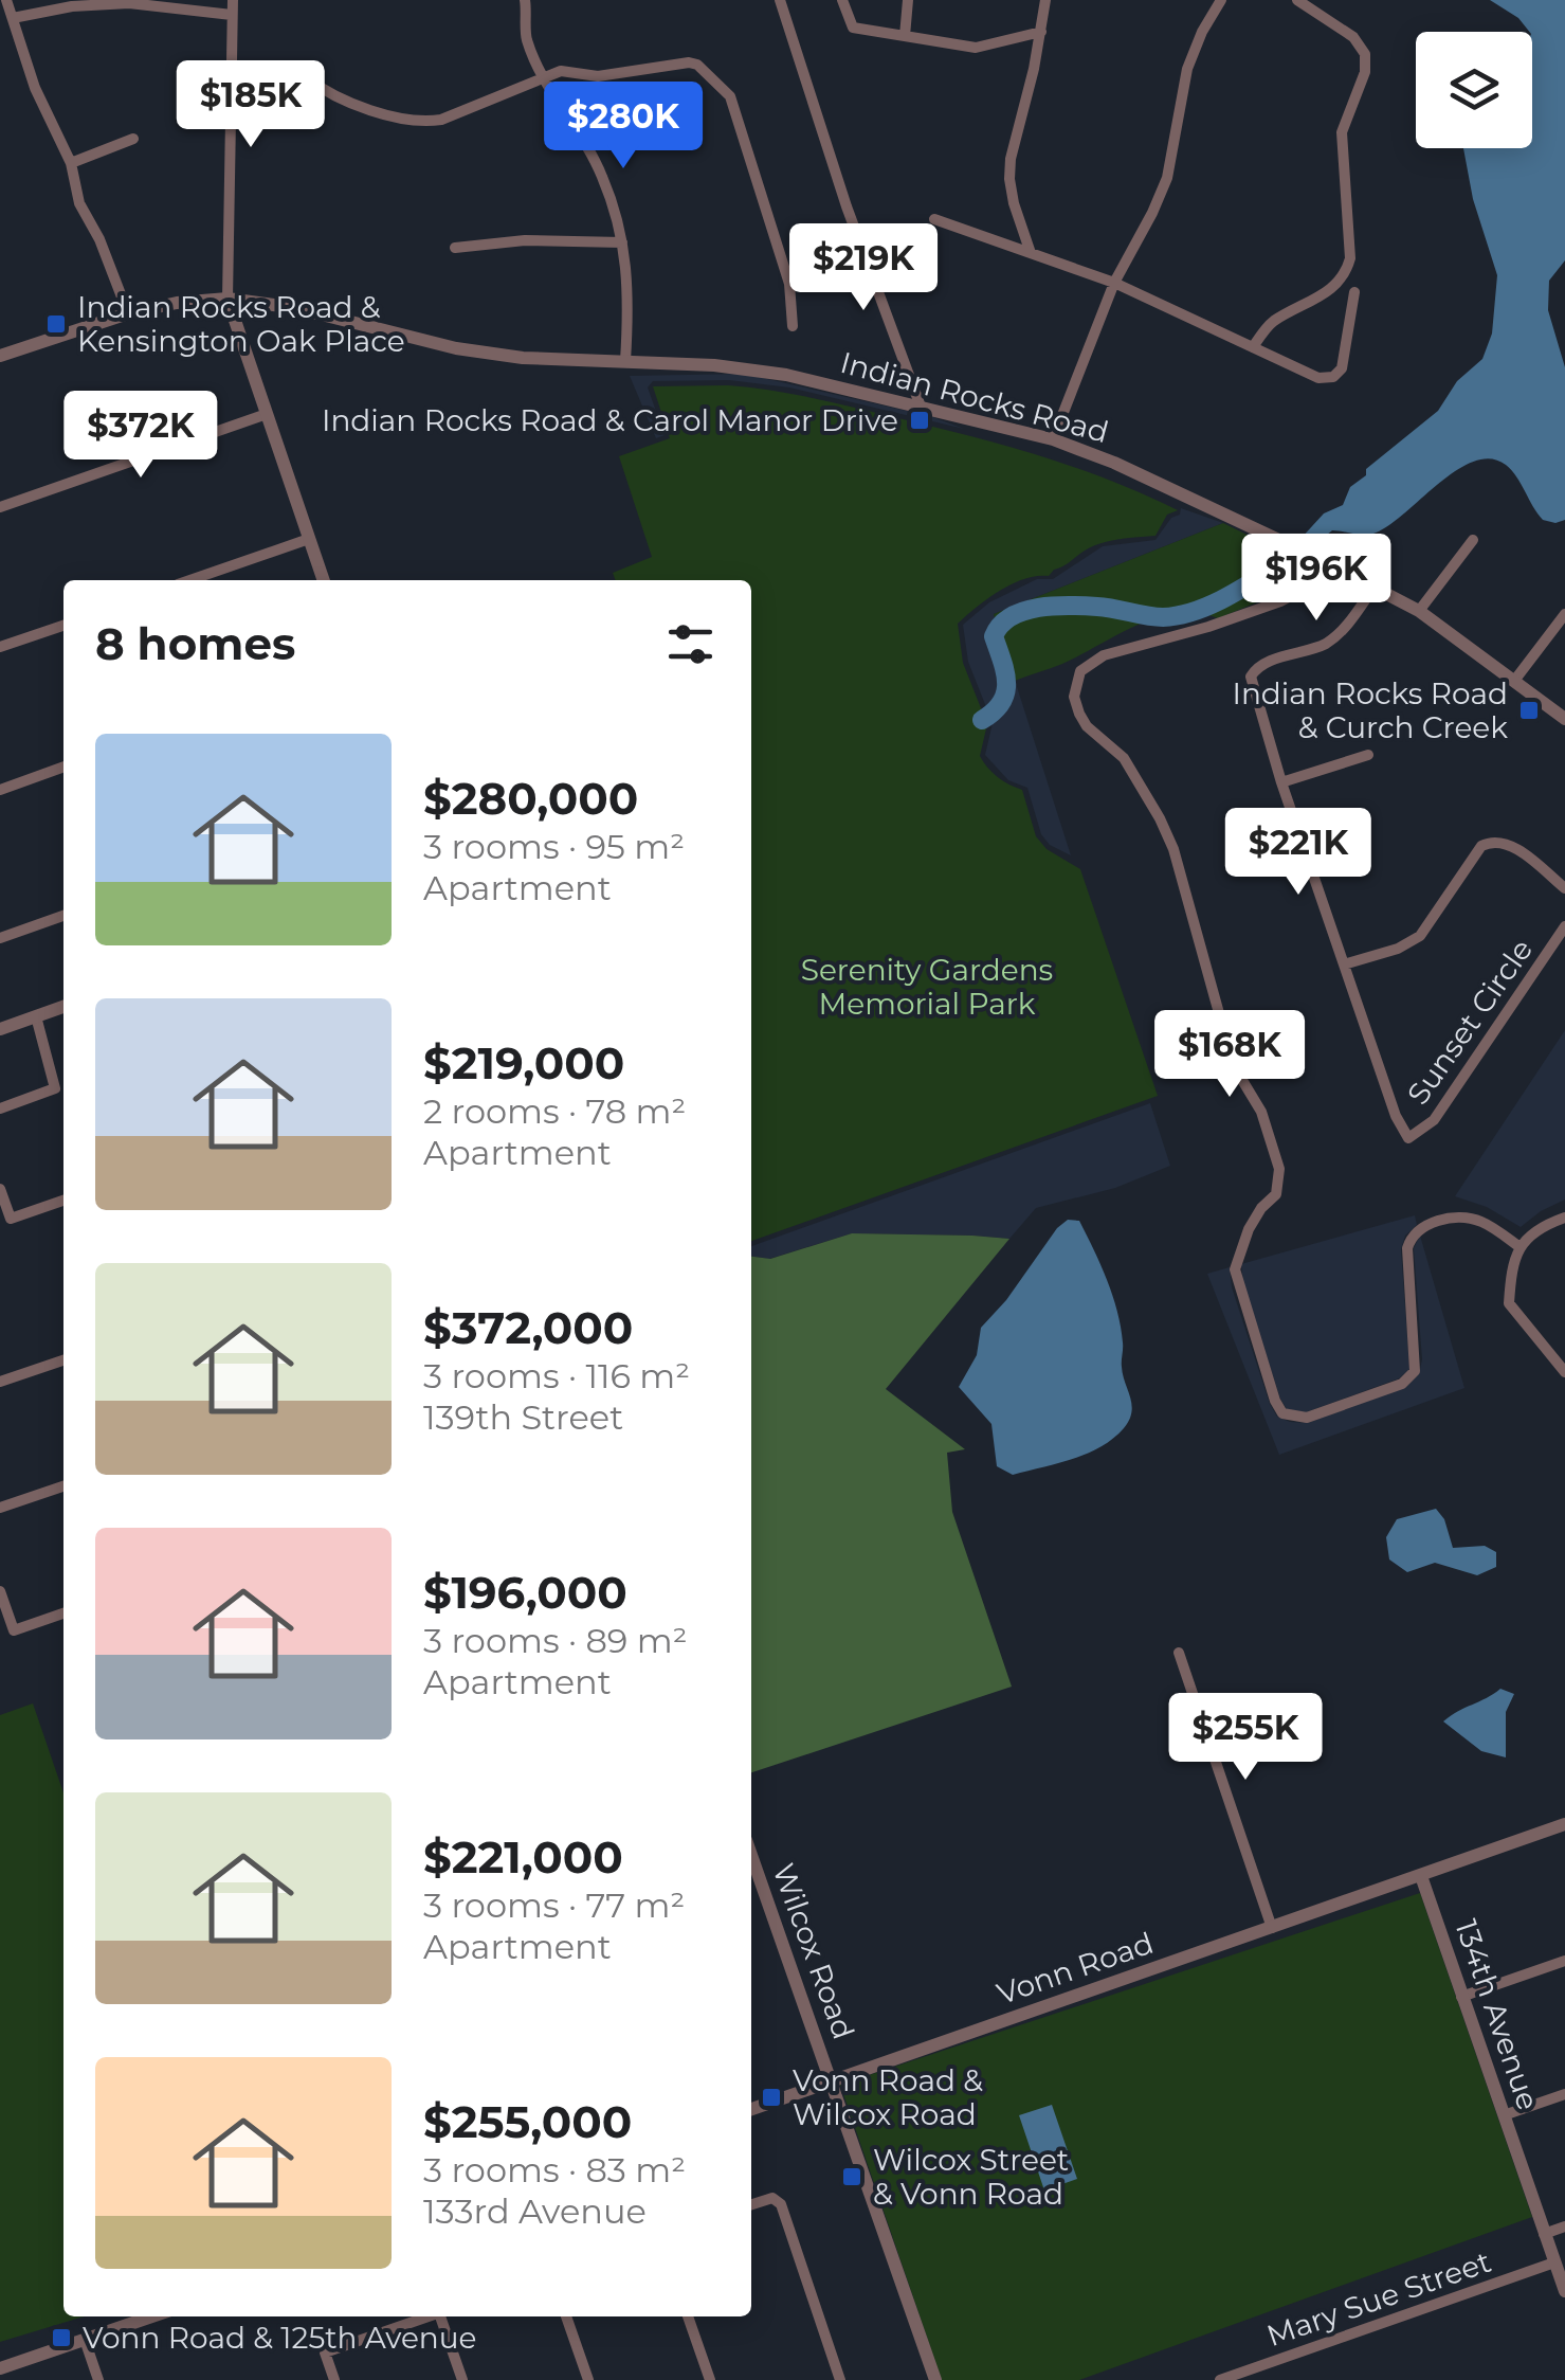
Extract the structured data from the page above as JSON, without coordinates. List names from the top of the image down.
{
  "streets": {
    "street": [
      "Indian Rocks Road",
      "Sunset Circle",
      "Wilcox Road",
      "Vonn Road",
      "134th Avenue",
      "Mary Sue Street"
    ]
  },
  "crossings": [
    ["Wilcox Road", "Vonn Road"],
    ["Vonn Road", "134th Avenue"],
    ["134th Avenue", "Mary Sue Street"]
  ],
  "parks": ["Serenity Gardens Memorial Park"],
  "places": {
    "transit": [
      "Indian Rocks Road & Kensington Oak Place",
      "Indian Rocks Road & Carol Manor Drive",
      "Indian Rocks Road & Curch Creek",
      "Vonn Road & Wilcox Road",
      "Wilcox Street & Vonn Road",
      "Vonn Road & 125th Avenue"
    ]
  },
  "page": {
    "price": [
      "$185K",
      "$280K",
      "$219K",
      "$372K",
      "$196K",
      "$221K",
      "$168K",
      "$255K"
    ],
    "heading": "8 homes",
    "list": [
      {
        "name": "$280,000",
        "note": "3 rooms · 95 m² · Apartment"
      },
      {
        "name": "$219,000",
        "note": "2 rooms · 78 m² · Apartment"
      },
      {
        "name": "$372,000",
        "note": "3 rooms · 116 m² · 139th Street"
      },
      {
        "name": "$196,000",
        "note": "3 rooms · 89 m² · Apartment"
      },
      {
        "name": "$221,000",
        "note": "3 rooms · 77 m² · Apartment"
      },
      {
        "name": "$255,000",
        "note": "3 rooms · 83 m² · 133rd Avenue"
      }
    ]
  }
}
